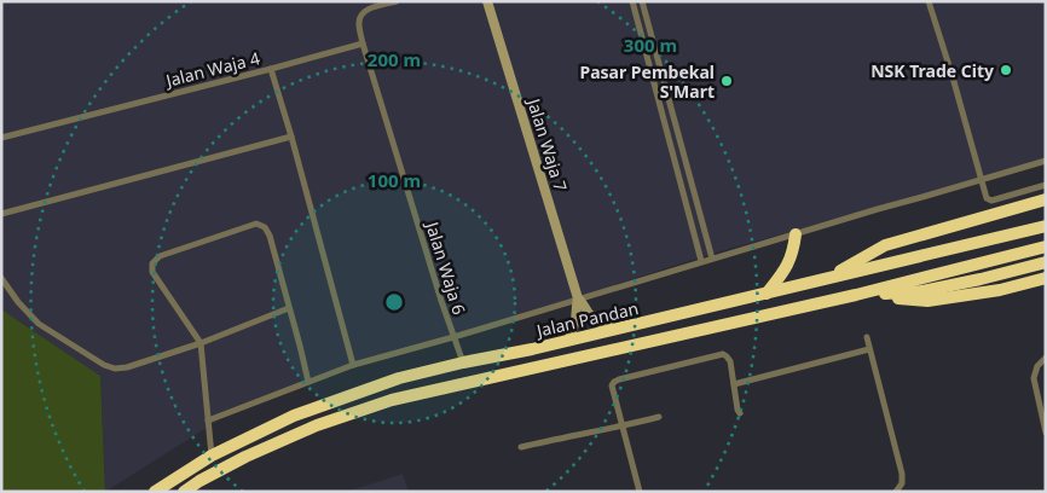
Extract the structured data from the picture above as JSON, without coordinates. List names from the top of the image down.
{
  "streets": {
    "highway": ["Jalan Pandan"],
    "street": ["Jalan Waja 4", "Jalan Waja 7", "Jalan Waja 6"]
  },
  "crossings": [
    ["Jalan Waja 4", "Jalan Waja 6"],
    ["Jalan Waja 7", "Jalan Pandan"],
    ["Jalan Waja 6", "Jalan Pandan"]
  ],
  "places": ["NSK Trade City", "Pasar Pembekal S'Mart"],
  "rings": ["300 m", "200 m", "100 m"]
}
